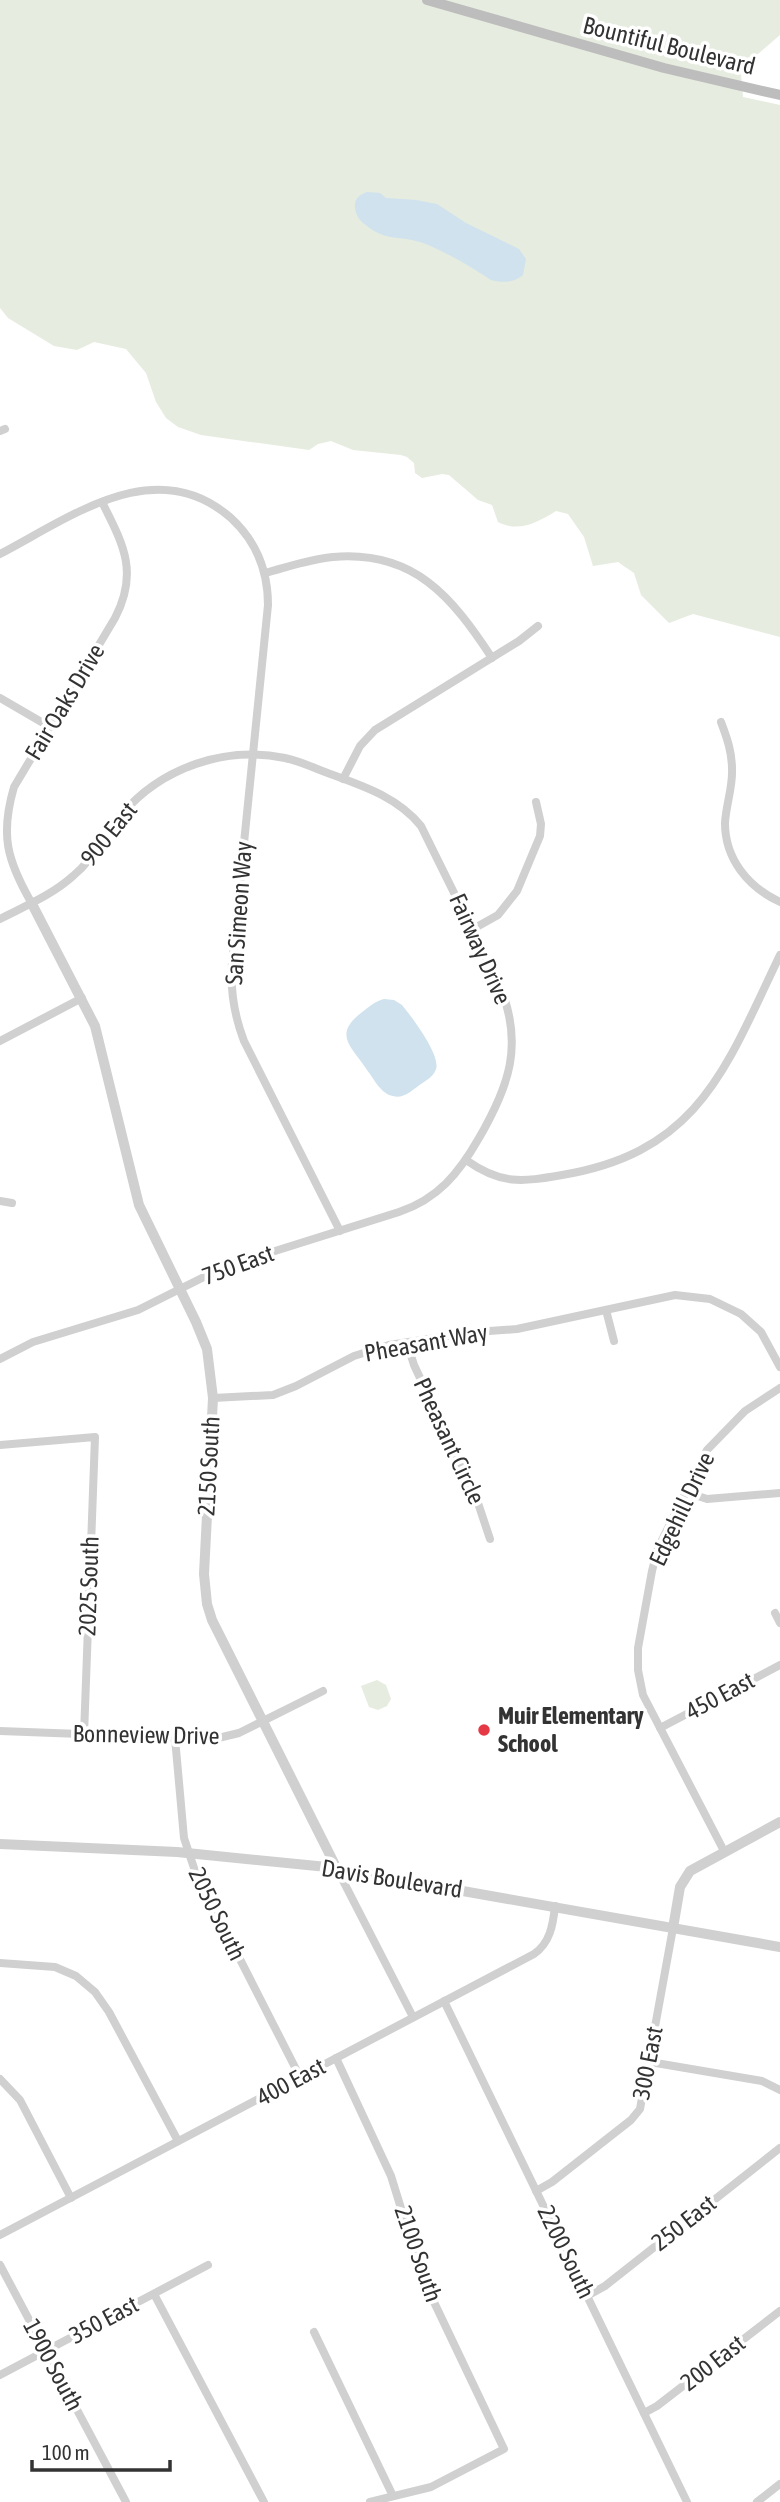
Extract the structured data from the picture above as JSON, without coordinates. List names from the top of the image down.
{
  "streets": {
    "main road": ["Bountiful Boulevard"],
    "street": [
      "Fair Oaks Drive",
      "900 East",
      "San Simeon Way",
      "Fairway Drive",
      "750 East",
      "Pheasant Way",
      "Pheasant Circle",
      "2150 South",
      "Edgehill Drive",
      "2025 South",
      "450 East",
      "Bonneview Drive",
      "Davis Boulevard",
      "2050 South",
      "300 East",
      "400 East",
      "250 East",
      "2200 South",
      "2100 South",
      "350 East",
      "200 East",
      "1900 South"
    ]
  },
  "crossings": [
    ["Fair Oaks Drive", "900 East"],
    ["Fair Oaks Drive", "2150 South"],
    ["900 East", "San Simeon Way"],
    ["900 East", "Fairway Drive"],
    ["900 East", "2150 South"],
    ["San Simeon Way", "750 East"],
    ["Fairway Drive", "750 East"],
    ["750 East", "2150 South"],
    ["Pheasant Way", "Pheasant Circle"],
    ["Pheasant Way", "2150 South"],
    ["2150 South", "Bonneview Drive"],
    ["2150 South", "Davis Boulevard"],
    ["2150 South", "400 East"],
    ["Edgehill Drive", "450 East"],
    ["2025 South", "Bonneview Drive"],
    ["Bonneview Drive", "2050 South"],
    ["Davis Boulevard", "2050 South"],
    ["Davis Boulevard", "300 East"],
    ["Davis Boulevard", "400 East"],
    ["2050 South", "400 East"],
    ["300 East", "2200 South"],
    ["400 East", "2200 South"],
    ["400 East", "2100 South"],
    ["250 East", "2200 South"],
    ["2200 South", "200 East"],
    ["350 East", "1900 South"]
  ],
  "places": ["Muir Elementary School"],
  "scale_bar": "100 m"
}
